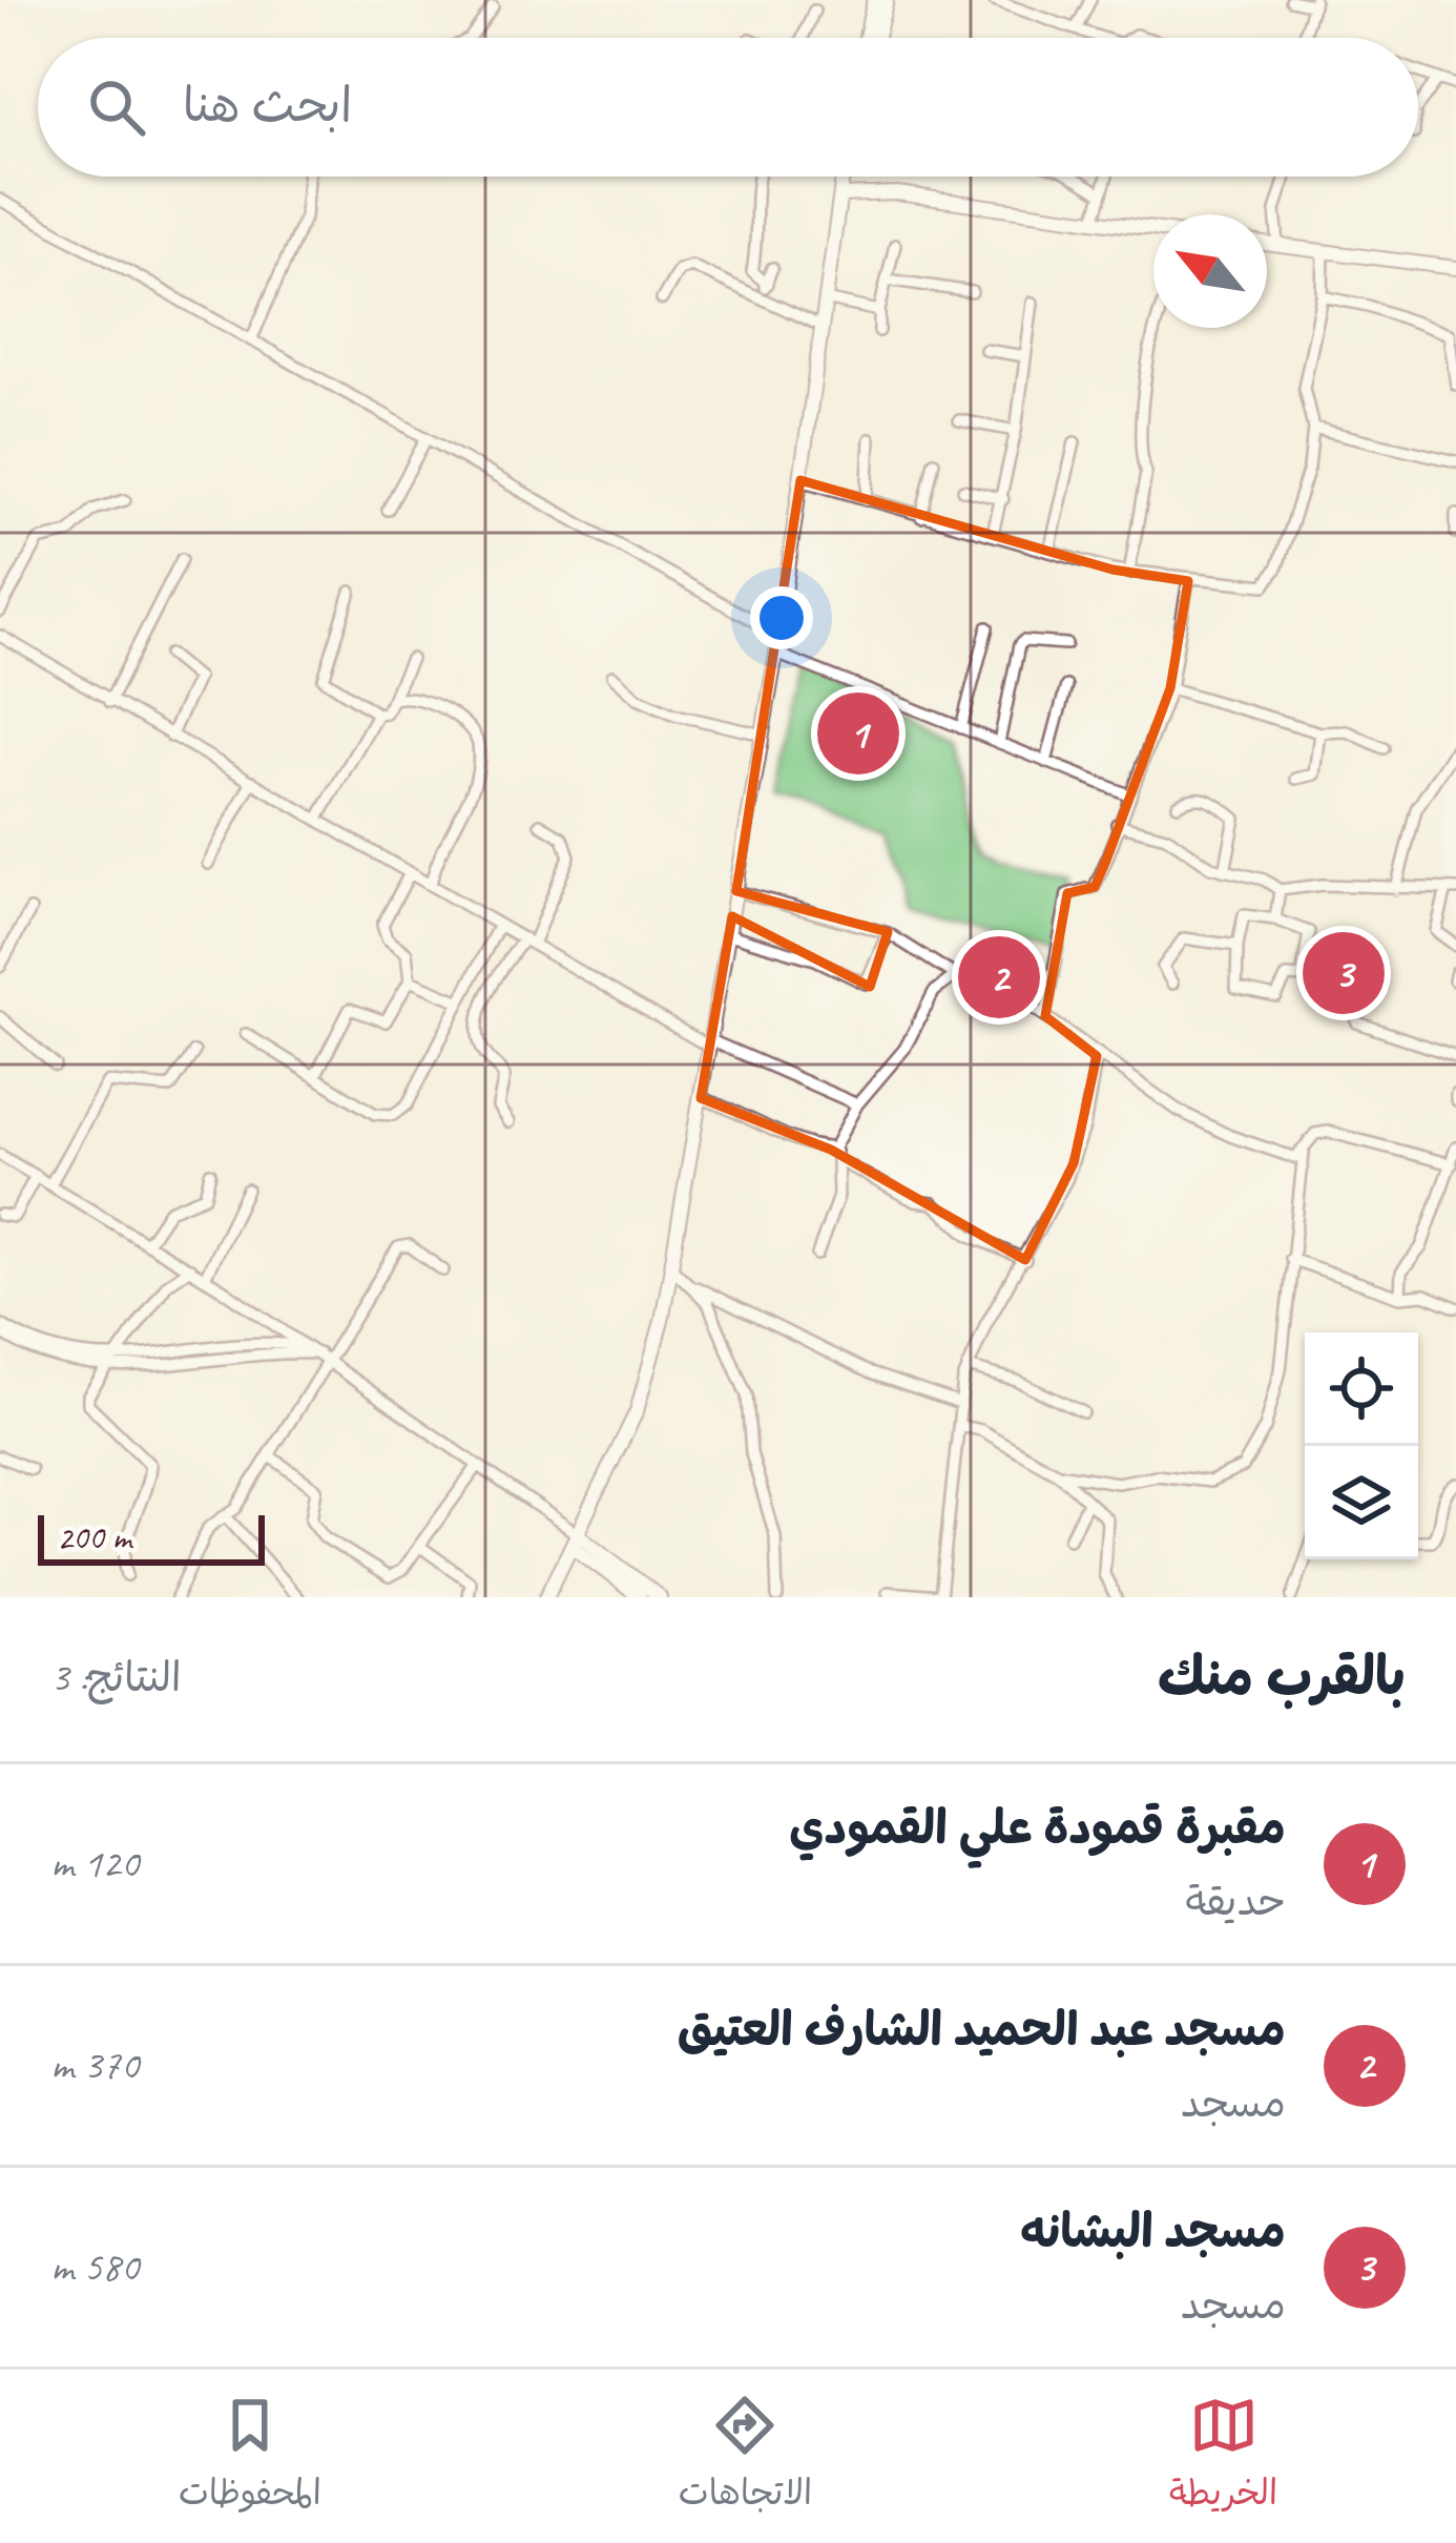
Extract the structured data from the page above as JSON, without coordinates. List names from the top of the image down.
{
  "scale_bar": "200 m",
  "north": "top left",
  "page": {
    "search": "ابحث هنا",
    "pins": ["1", "3", "2"],
    "scale": "200 m",
    "heading": ["بالقرب منك", "النتائج: 3"],
    "list": [
      {
        "mark": "1",
        "name": "مقبرة قمودة علي القمودي",
        "note": "حديقة",
        "value": "120 m"
      },
      {
        "mark": "2",
        "name": "مسجد عبد الحميد الشارف العتيق",
        "note": "مسجد",
        "value": "370 m"
      },
      {
        "mark": "3",
        "name": "مسجد البشانه",
        "note": "مسجد",
        "value": "580 m"
      }
    ],
    "nav": ["الخريطة", "الاتجاهات", "المحفوظات"]
  }
}
